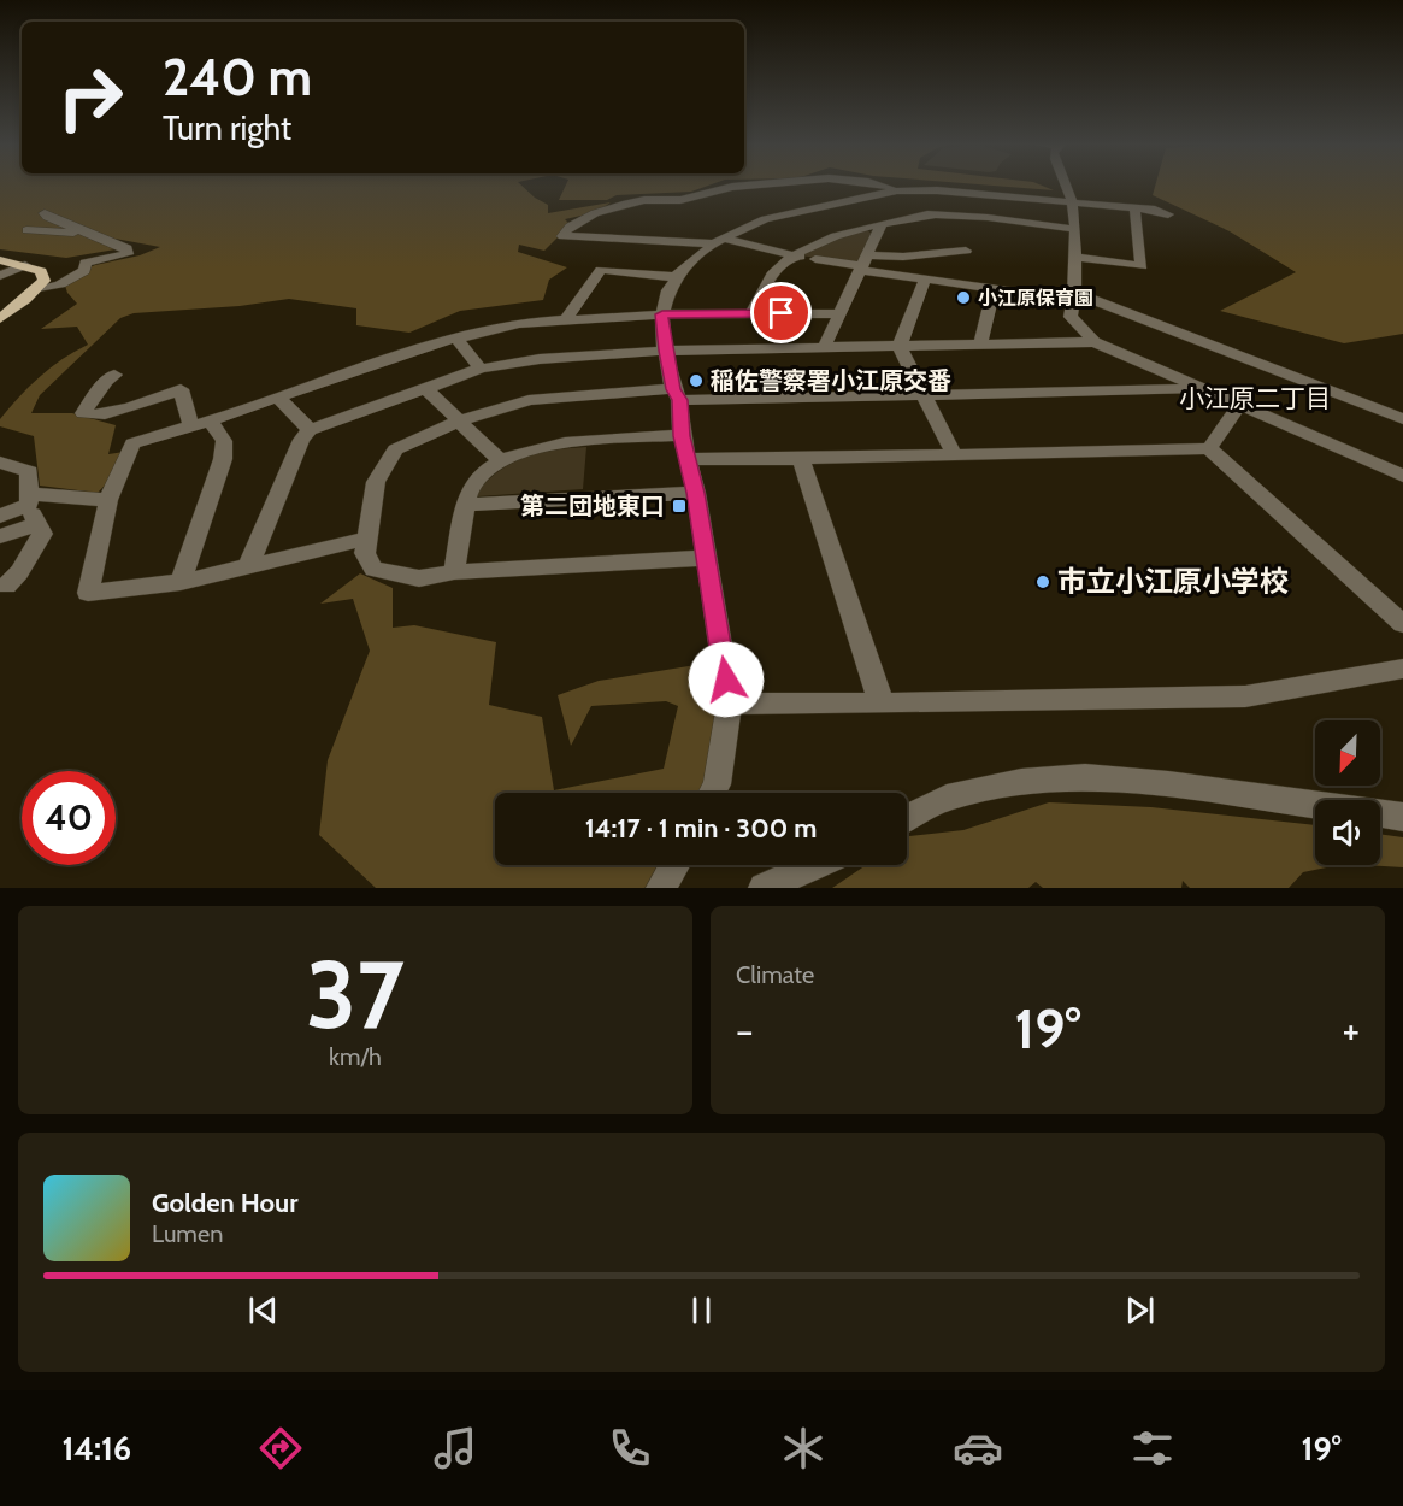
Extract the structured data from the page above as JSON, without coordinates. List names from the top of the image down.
{
  "districts": ["小江原二丁目"],
  "places": {
    "other": ["小江原保育園", "稲佐警察署小江原交番", "市立小江原小学校"],
    "transit": ["第二団地東口"]
  },
  "north": "bottom left",
  "page": {
    "turn": ["240 m", "Turn right"],
    "limit": "40",
    "trip": "14:17 · 1 min · 300 m",
    "tile": [
      ["37", "km/h"],
      "Climate"
    ],
    "heat": ["−", "19°", "+"],
    "song": ["Golden Hour", "Lumen"],
    "tabs": ["14:16", "19°"]
  }
}
